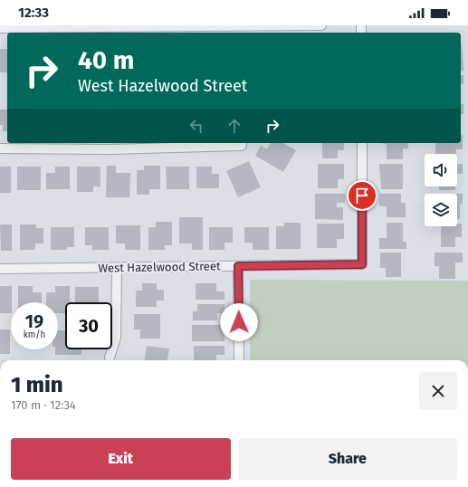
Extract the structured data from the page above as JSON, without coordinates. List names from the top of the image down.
{
  "streets": {
    "street": ["West Hazelwood Street"]
  },
  "page": {
    "status": "12:33",
    "turn": ["40 m", "West Hazelwood Street"],
    "speed": "19 km/h",
    "limit": "30",
    "heading": ["1 min", "170 m · 12:34"],
    "buttons": ["Exit", "Share"]
  }
}
